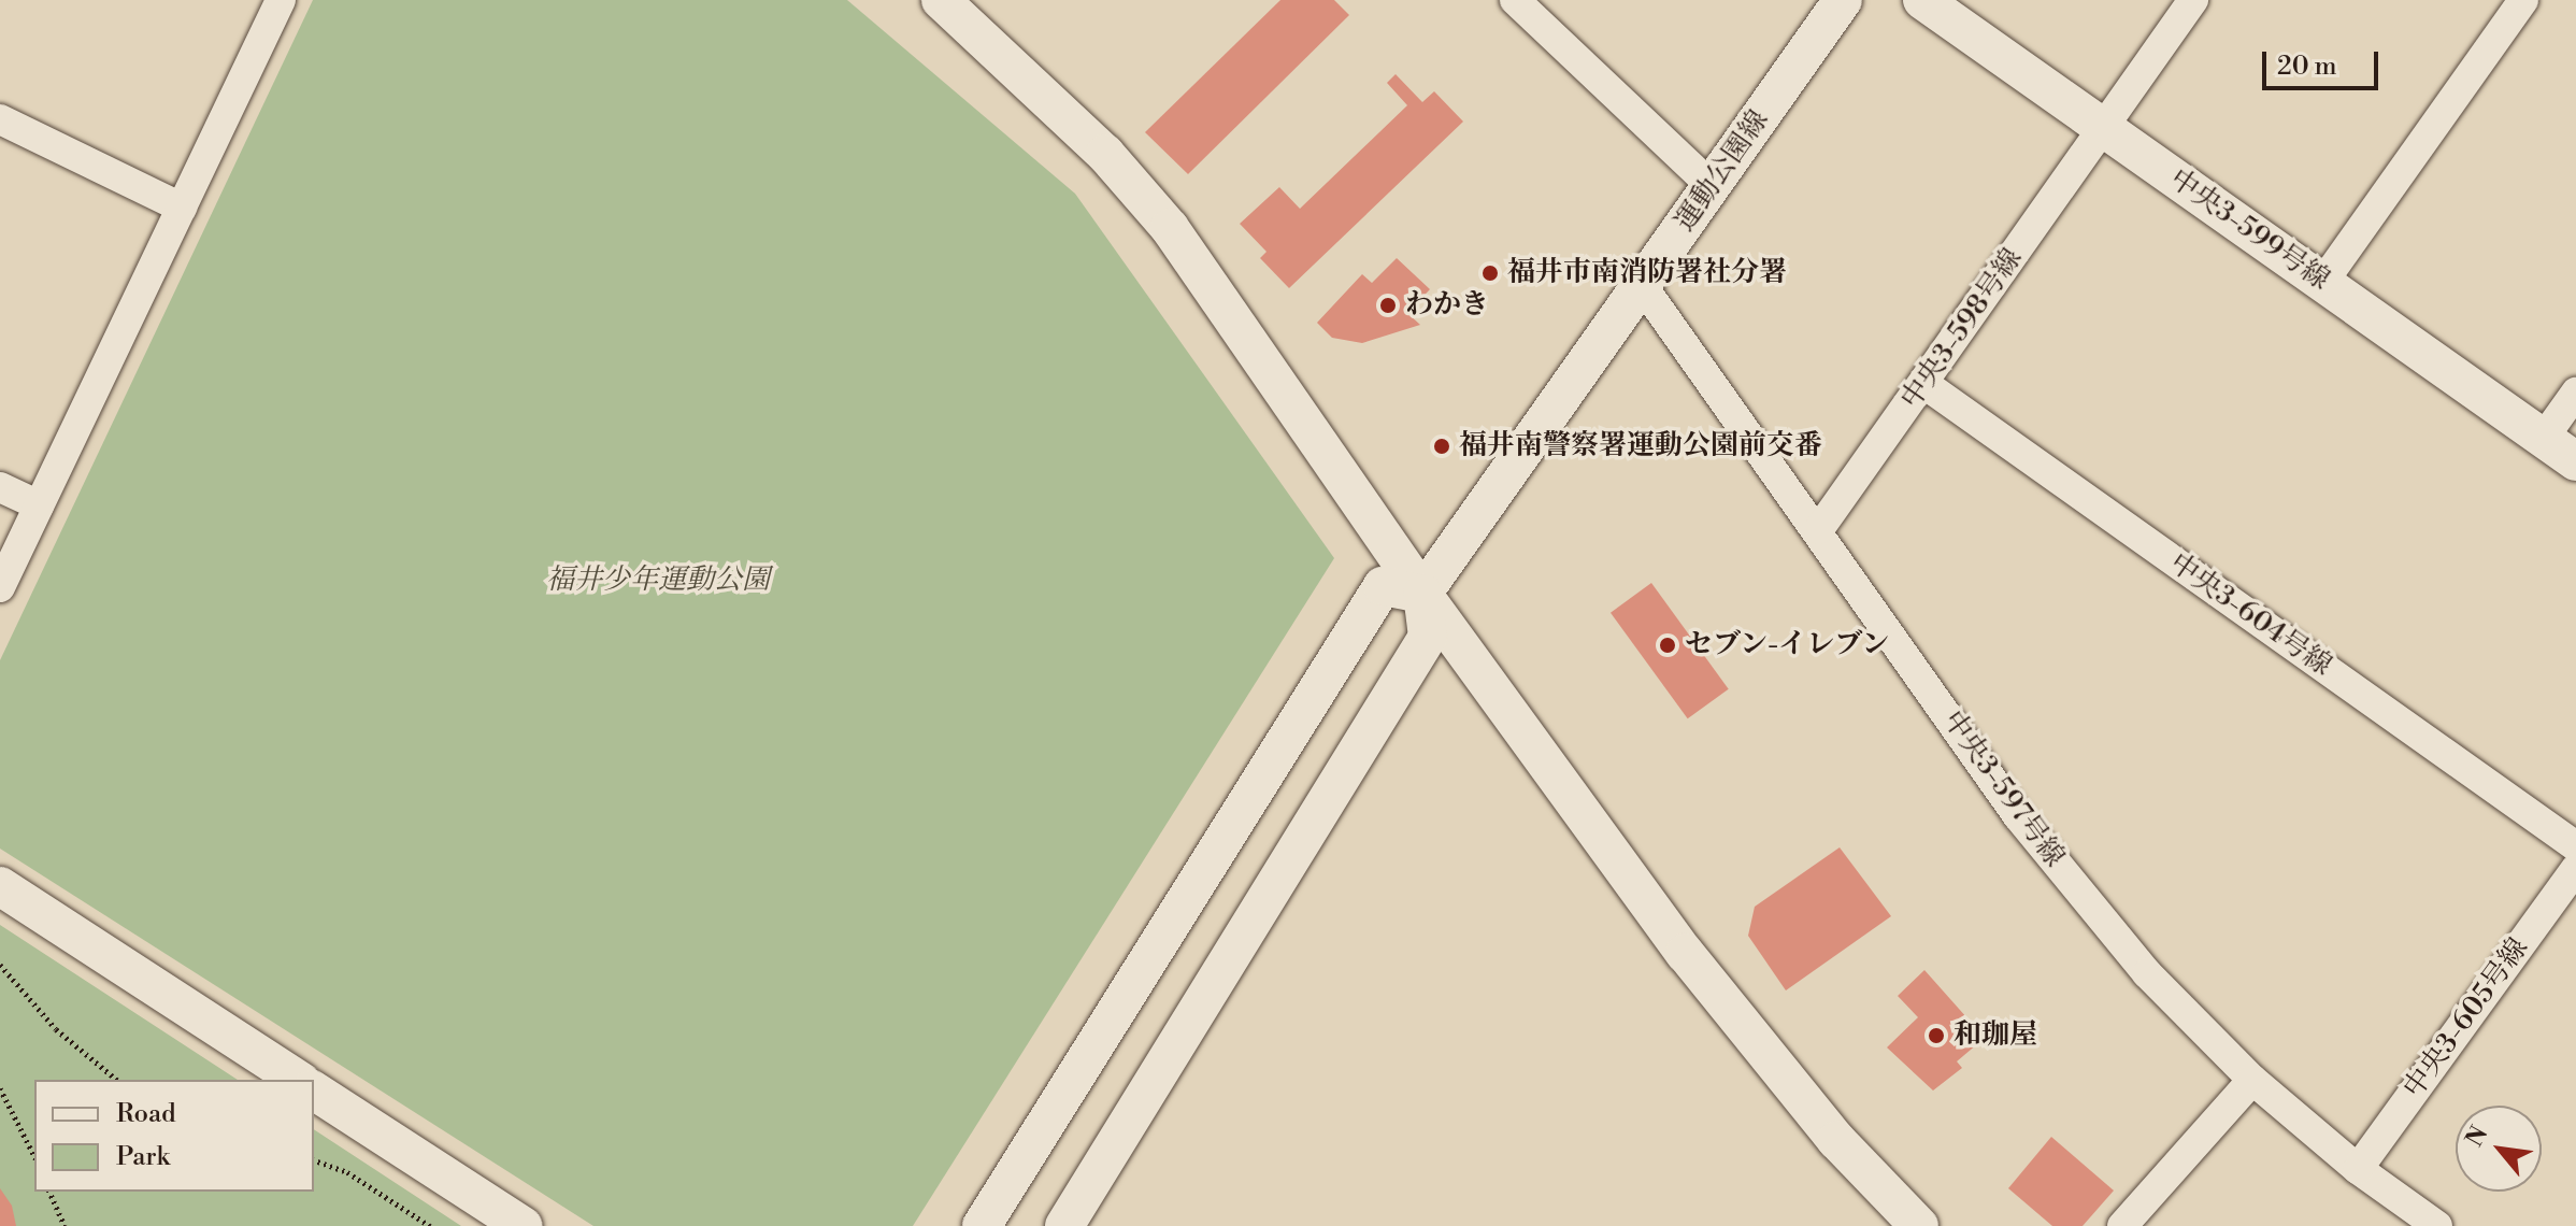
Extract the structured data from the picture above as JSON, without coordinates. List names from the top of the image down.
{
  "streets": {
    "street": [
      "運動公園線",
      "中央3-599号線",
      "中央3-598号線",
      "中央3-604号線",
      "中央3-597号線",
      "中央3-605号線"
    ]
  },
  "crossings": [
    ["運動公園線", "中央3-597号線"],
    ["中央3-599号線", "中央3-598号線"],
    ["中央3-598号線", "中央3-604号線"],
    ["中央3-598号線", "中央3-597号線"],
    ["中央3-597号線", "中央3-605号線"]
  ],
  "parks": ["福井少年運動公園"],
  "places": [
    "福井市南消防署社分署",
    "わかき",
    "福井南警察署運動公園前交番",
    "セブン-イレブン",
    "和珈屋"
  ],
  "legend": ["Road", "Park"],
  "scale_bar": "20 m",
  "north": "top left"
}
